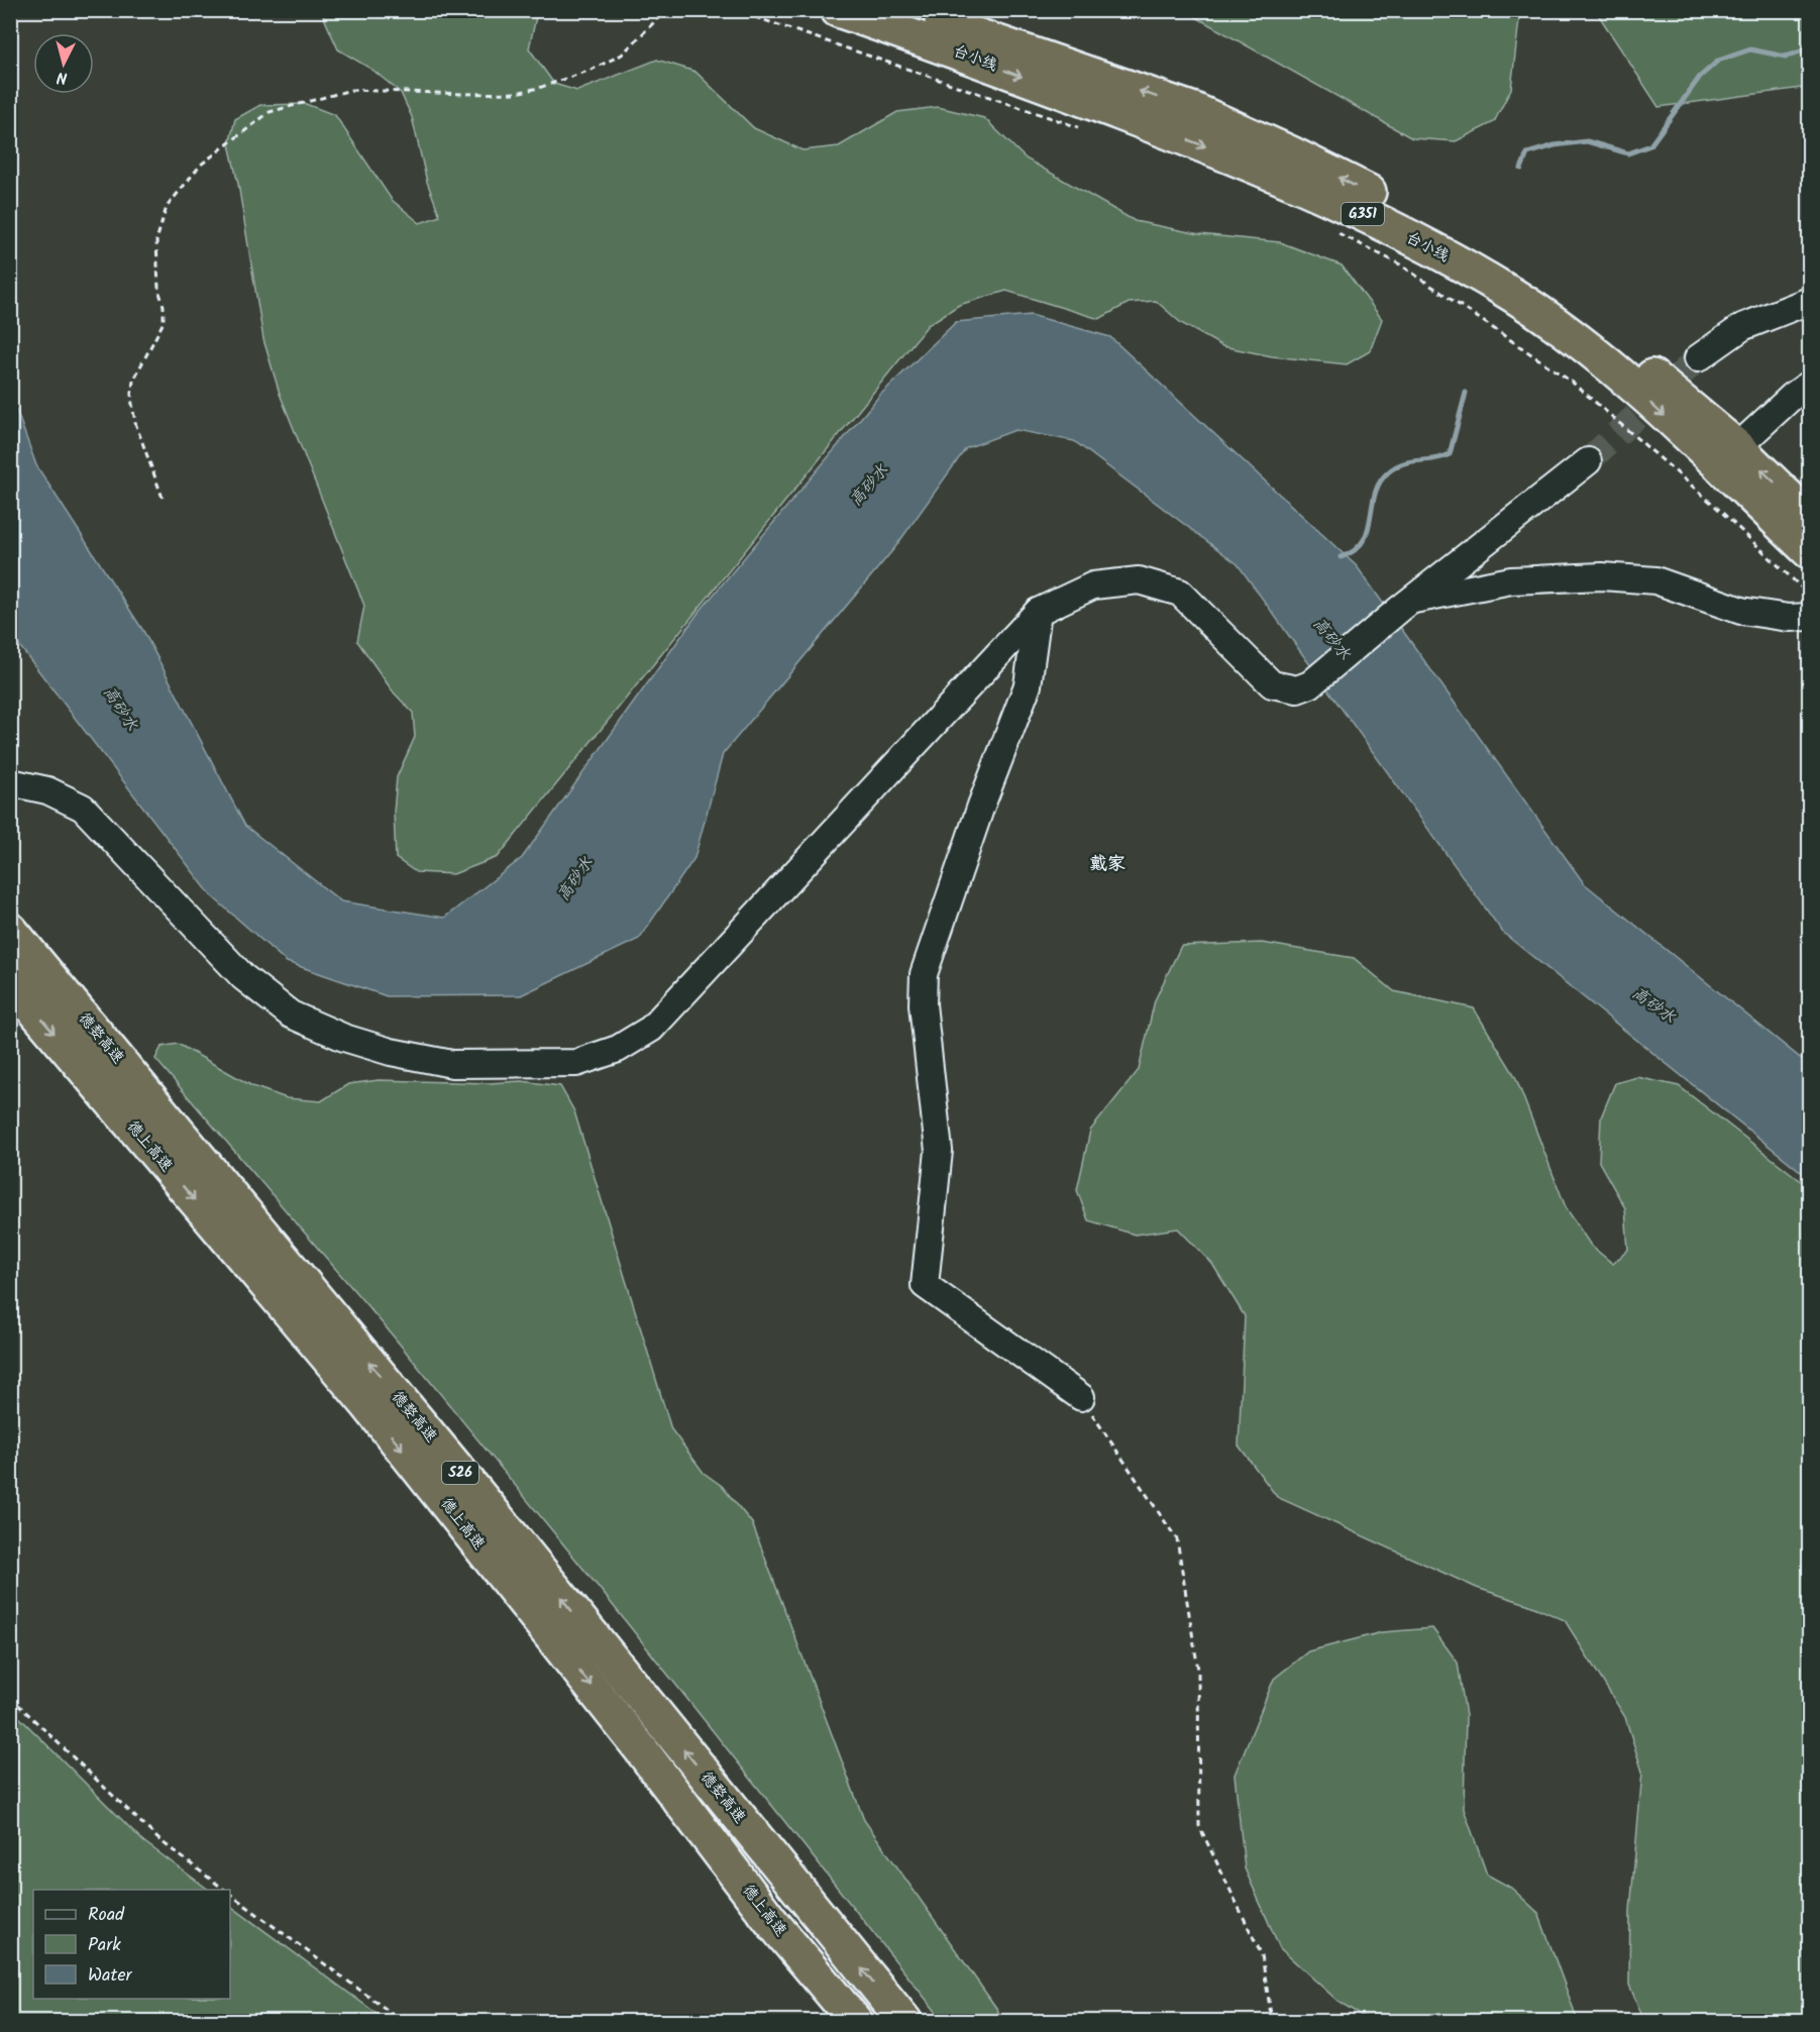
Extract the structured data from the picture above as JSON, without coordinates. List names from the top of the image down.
{
  "streets": {
    "highway": [
      "台小线",
      "G351",
      "德婺高速",
      "德上高速",
      "S26"
    ]
  },
  "one_way": ["德婺高速", "德上高速"],
  "districts": ["戴家"],
  "water": ["高砂水"],
  "legend": ["Road", "Park", "Water"],
  "north": "bottom"
}
